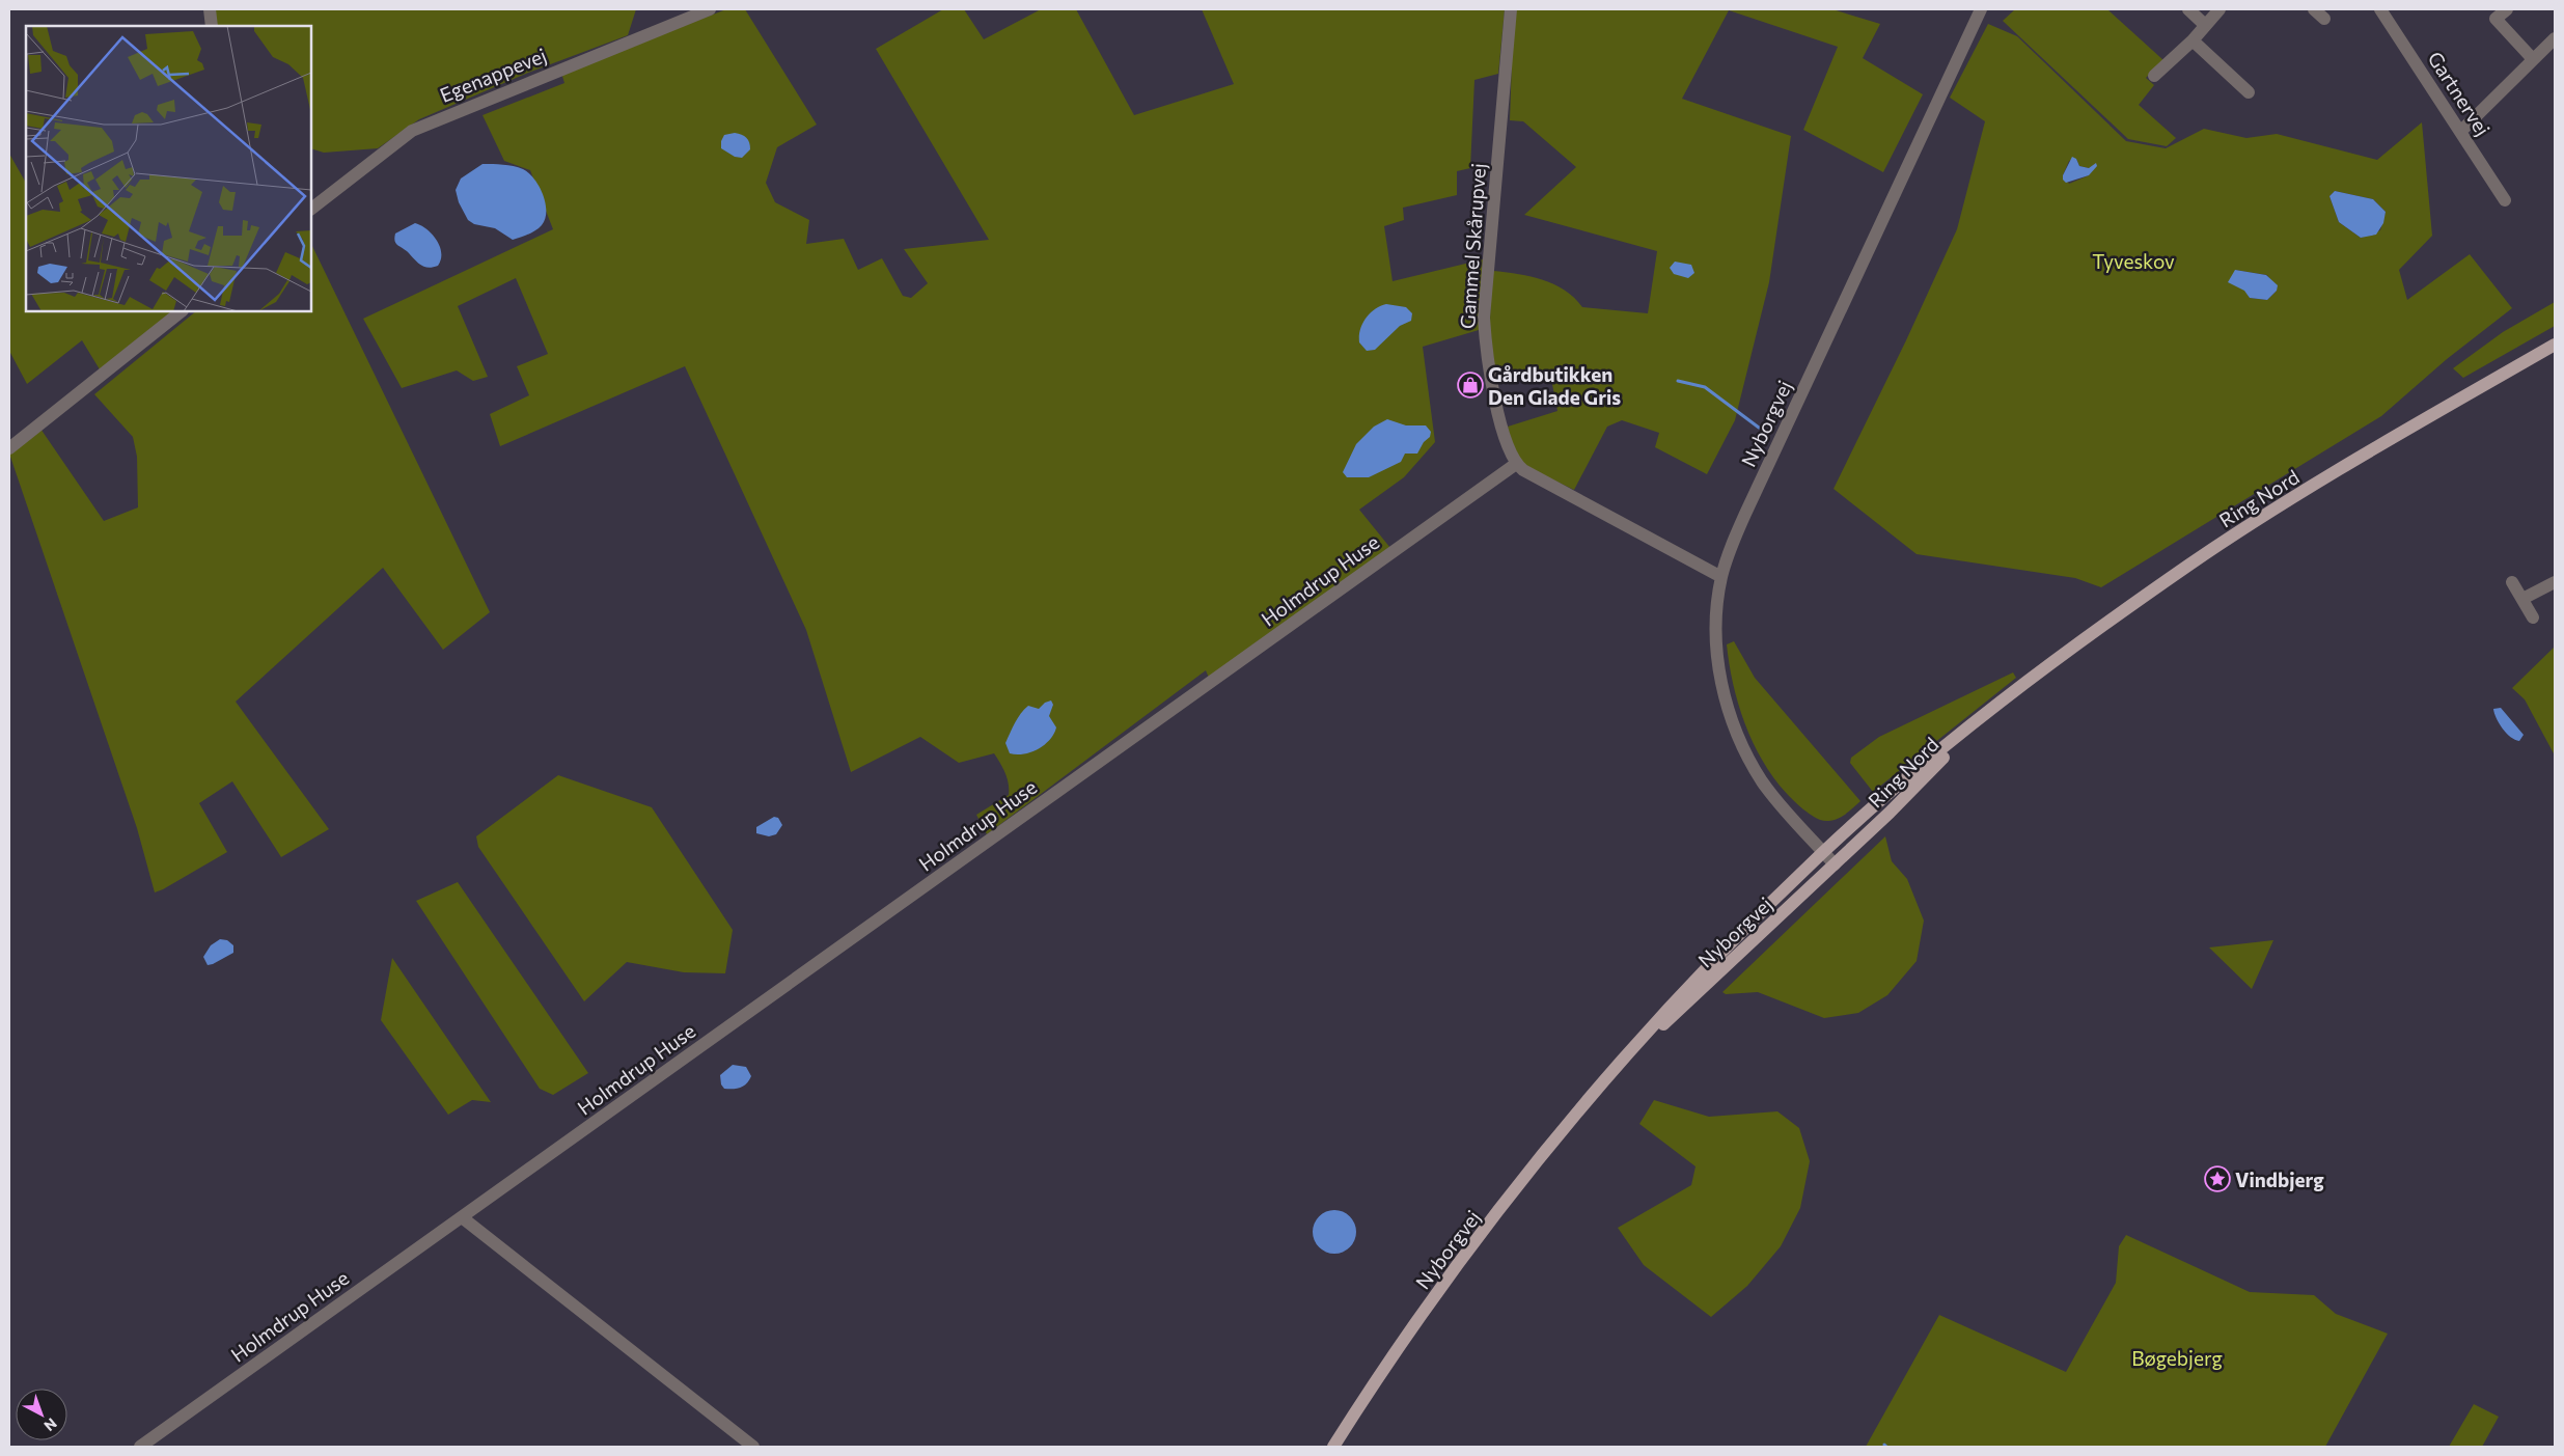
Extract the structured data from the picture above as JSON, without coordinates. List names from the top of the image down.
{
  "streets": {
    "main road": ["Nyborgvej", "Ring Nord"],
    "street": [
      "Egenappevej",
      "Gartnervej",
      "Gammel Skårupvej",
      "Holmdrup Huse"
    ]
  },
  "crossings": [
    ["Gammel Skårupvej", "Holmdrup Huse"],
    ["Nyborgvej", "Ring Nord"]
  ],
  "parks": ["Tyveskov", "Bøgebjerg"],
  "places": {
    "shop": ["Gårdbutikken Den Glade Gris"],
    "place": ["Vindbjerg"]
  },
  "north": "bottom right"
}
